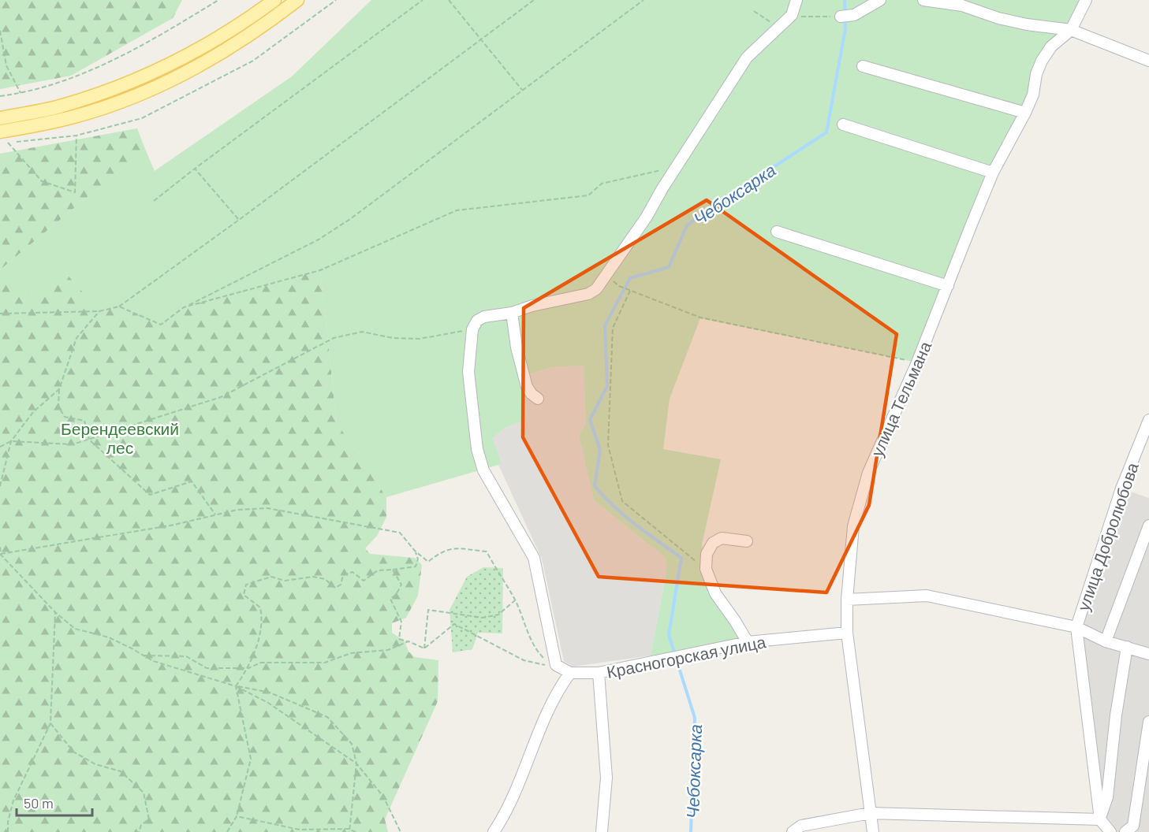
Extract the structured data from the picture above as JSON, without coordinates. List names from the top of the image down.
{
  "streets": {
    "street": ["улица Тельмана", "улица Добролюбова", "Красногорская улица"]
  },
  "crossings": [
    ["улица Тельмана", "Красногорская улица"]
  ],
  "water": ["Чебоксарка"],
  "parks": ["Берендеевский лес"],
  "scale_bar": "50 m"
}
